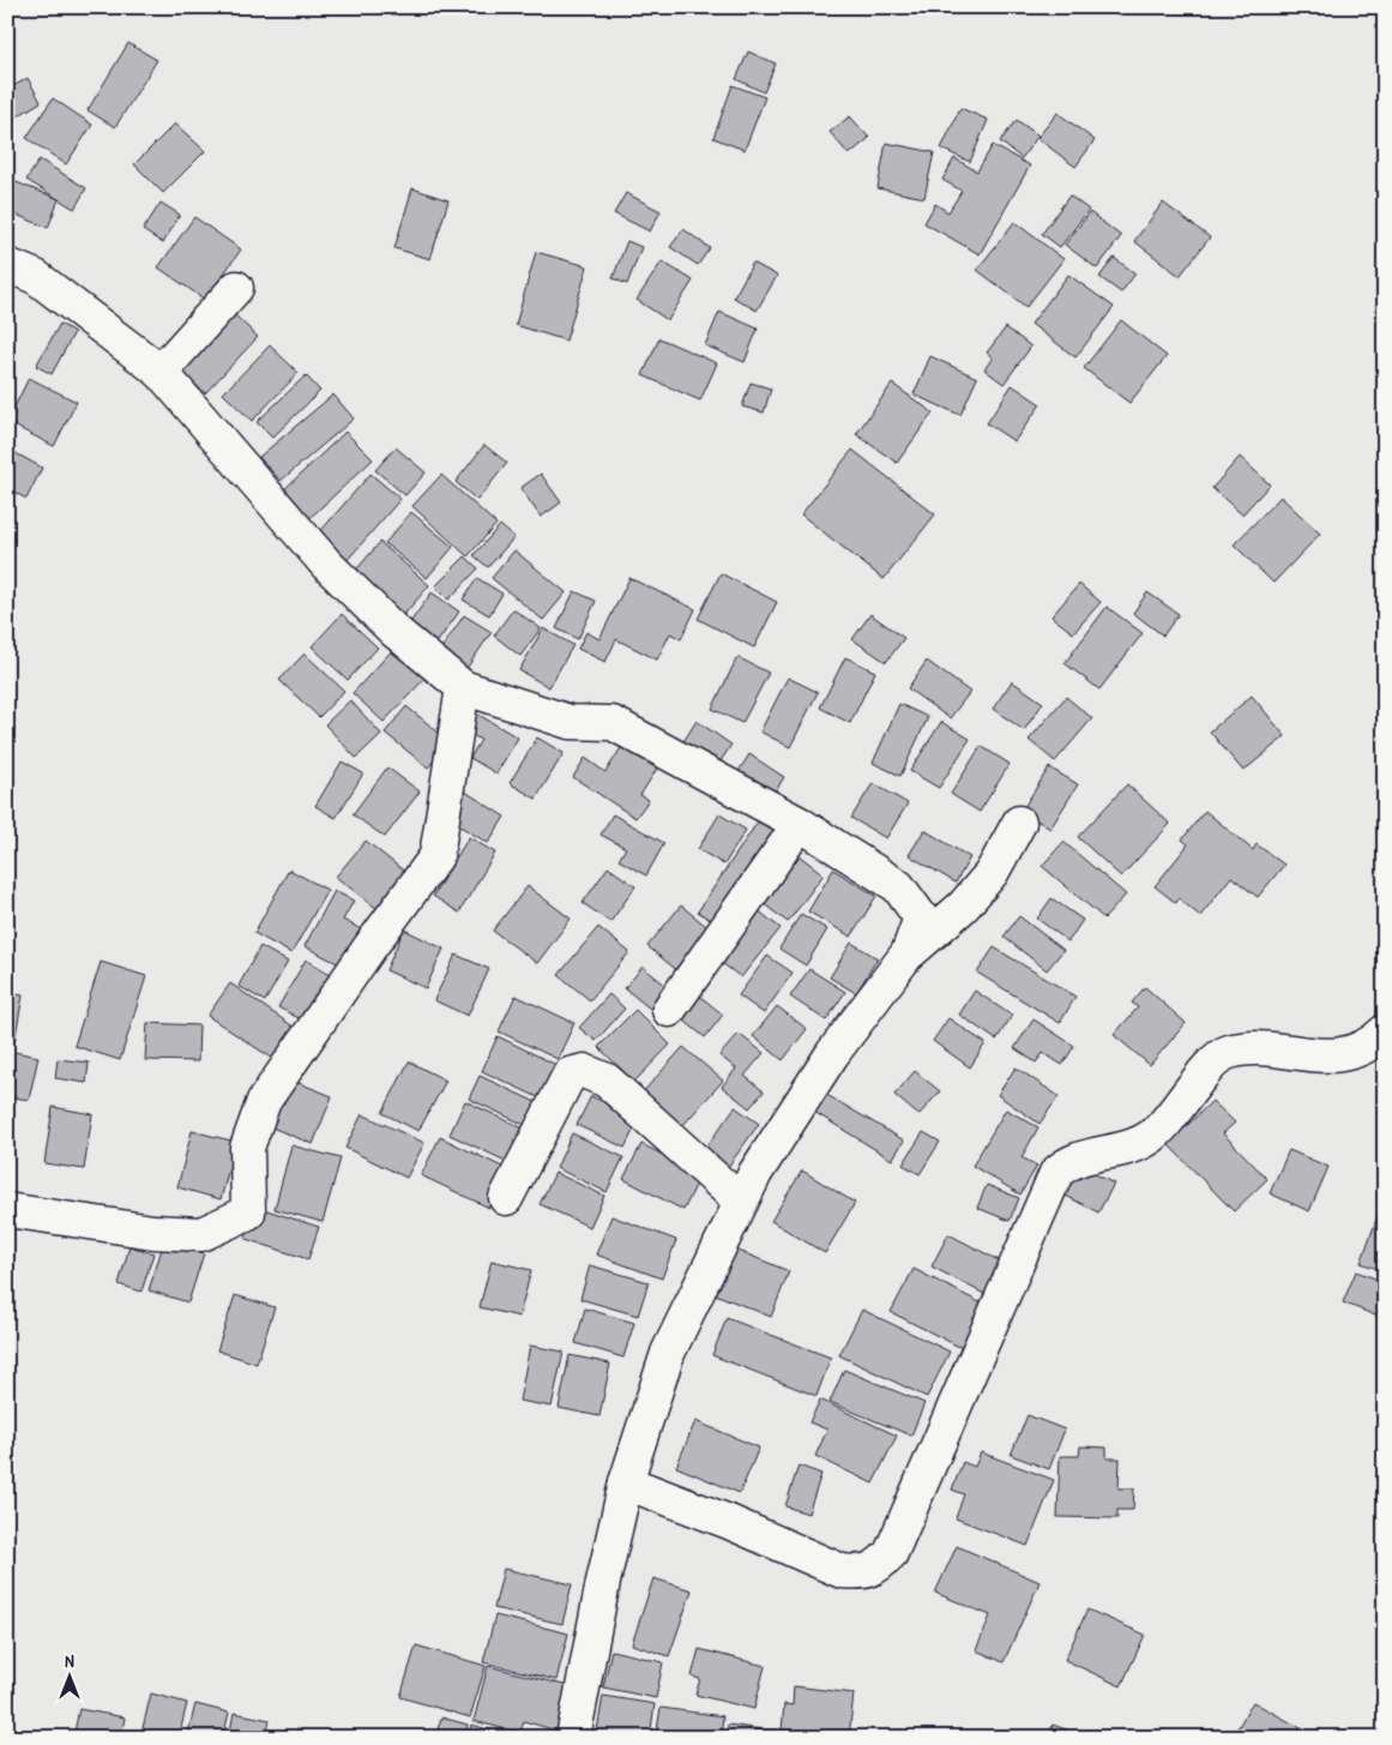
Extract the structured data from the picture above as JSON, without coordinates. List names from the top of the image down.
{
  "north": "top"
}
